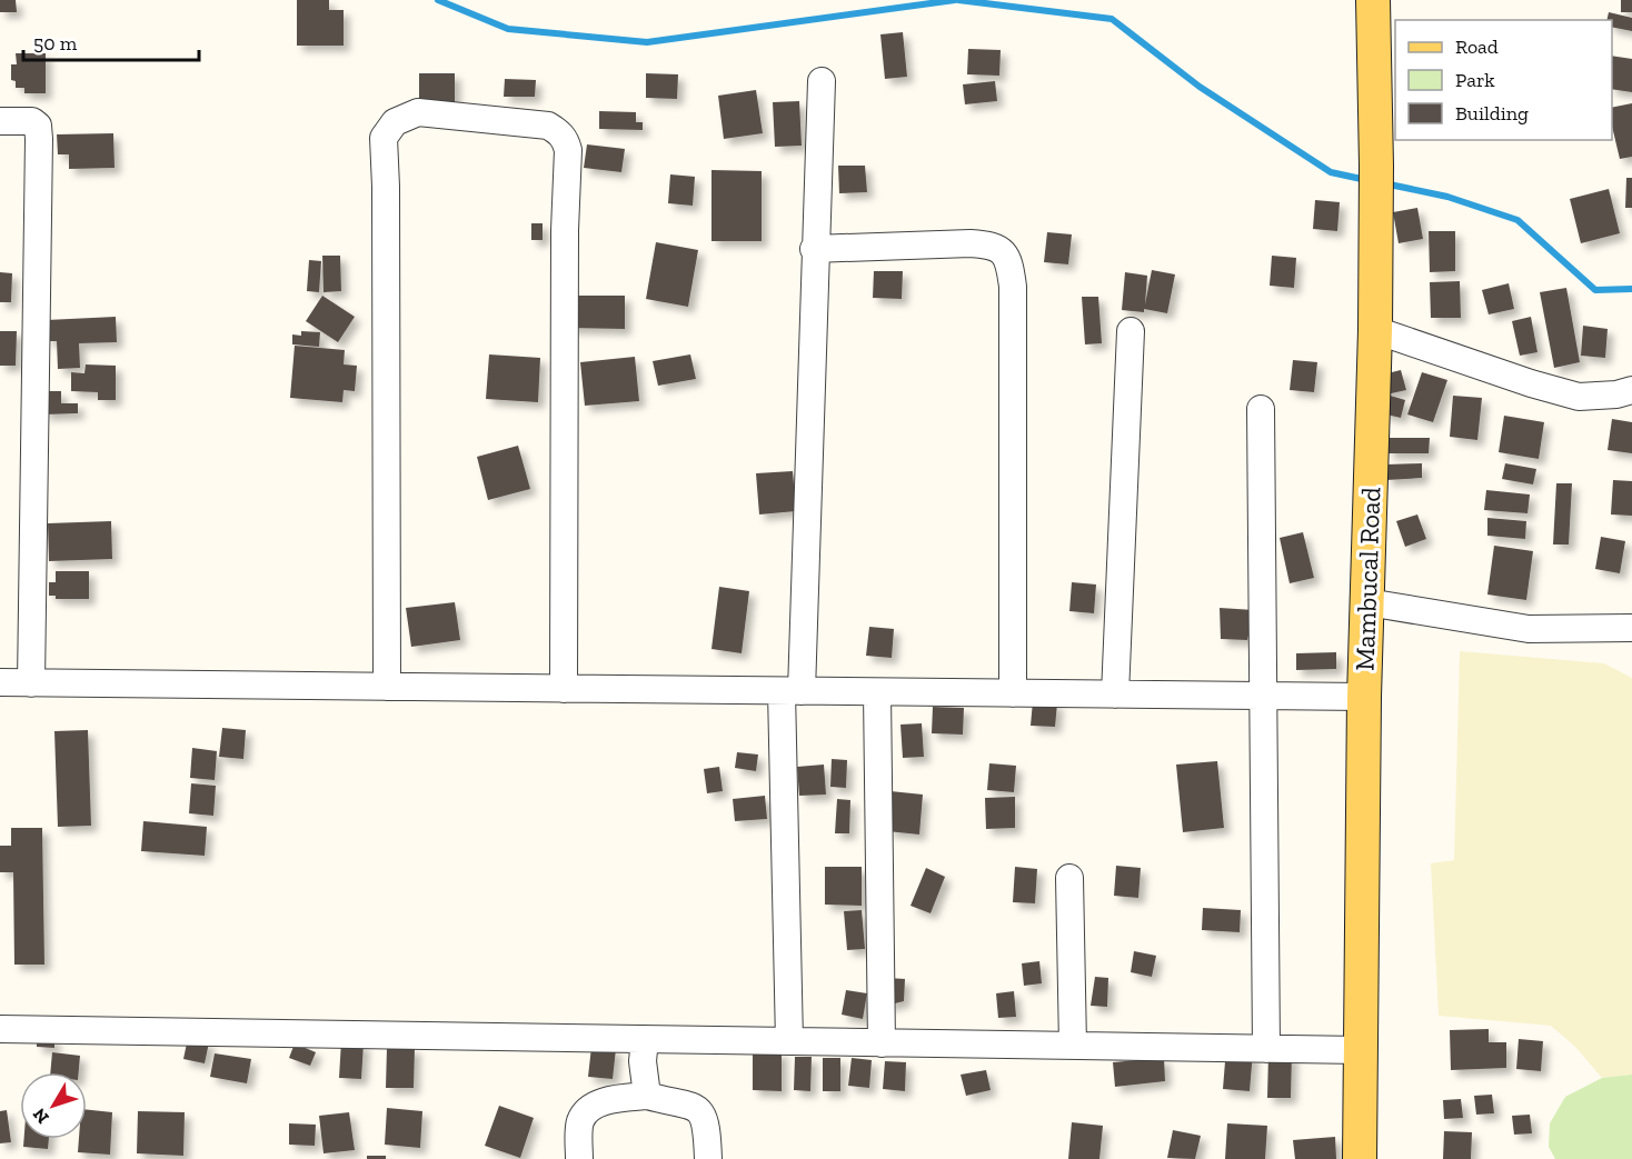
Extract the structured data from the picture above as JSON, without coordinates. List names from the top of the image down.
{
  "streets": {
    "main road": ["Mambucal Road"]
  },
  "legend": ["Road", "Park", "Building"],
  "scale_bar": "50 m",
  "north": "bottom left"
}
